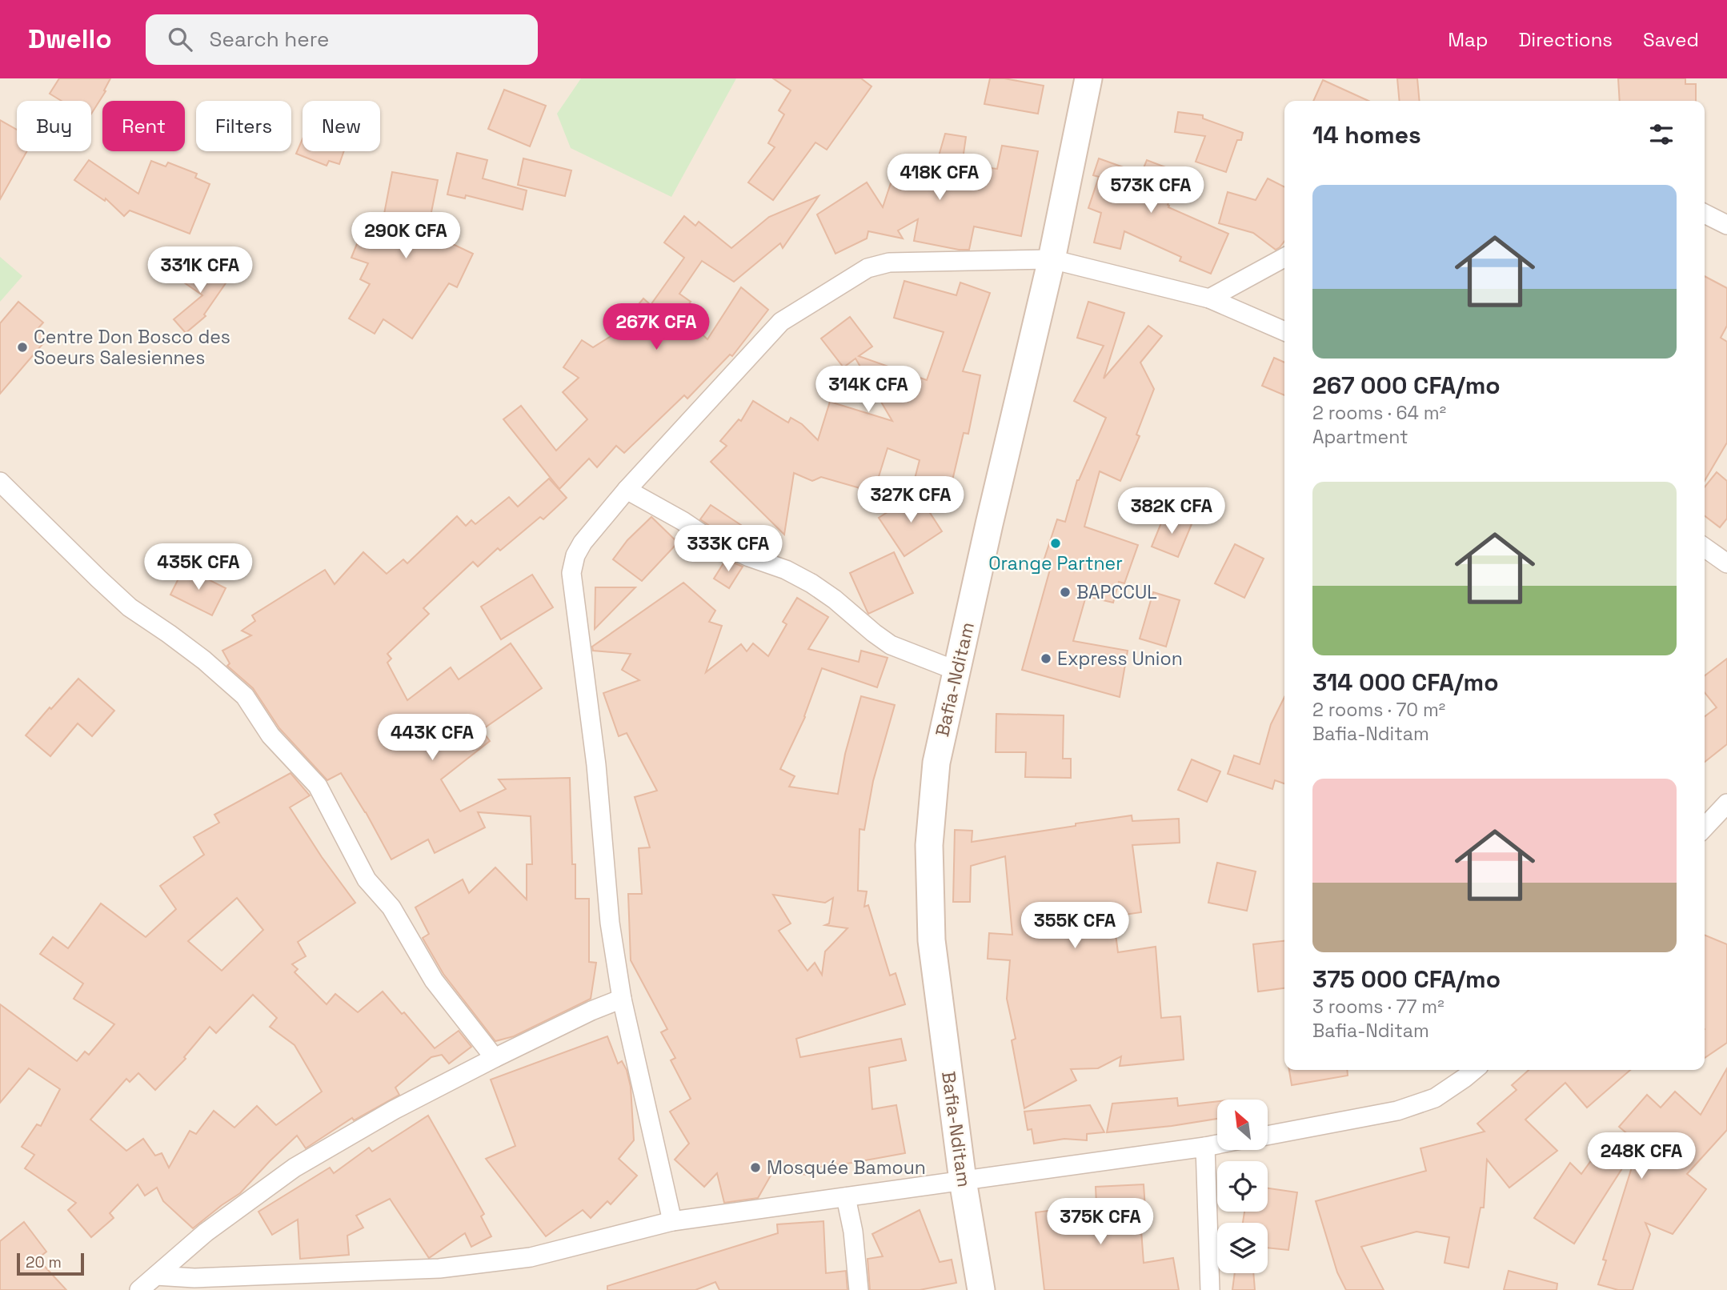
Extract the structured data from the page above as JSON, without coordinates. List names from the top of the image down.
{
  "streets": {
    "main road": ["Bafia-Nditam"]
  },
  "places": [
    "Centre Don Bosco des Soeurs Salesiennes",
    "Orange Partner",
    "BAPCCUL",
    "Express Union",
    "Mosquée Bamoun"
  ],
  "scale_bar": "20 m",
  "north": "top left",
  "page": {
    "header": "Dwello",
    "search": "Search here",
    "nav": ["Map", "Directions", "Saved"],
    "chip": [
      "Buy",
      "Rent",
      "Filters",
      "New"
    ],
    "heading": "14 homes",
    "price": [
      "418K CFA",
      "573K CFA",
      "290K CFA",
      "331K CFA",
      "267K CFA",
      "314K CFA",
      "327K CFA",
      "382K CFA",
      "333K CFA",
      "435K CFA",
      "443K CFA",
      "355K CFA",
      "248K CFA",
      "375K CFA"
    ],
    "list": [
      {
        "name": "267 000 CFA/mo",
        "note": "2 rooms · 64 m² · Apartment"
      },
      {
        "name": "314 000 CFA/mo",
        "note": "2 rooms · 70 m² · Bafia-Nditam"
      },
      {
        "name": "375 000 CFA/mo",
        "note": "3 rooms · 77 m² · Bafia-Nditam"
      }
    ],
    "scale": "20 m"
  }
}
